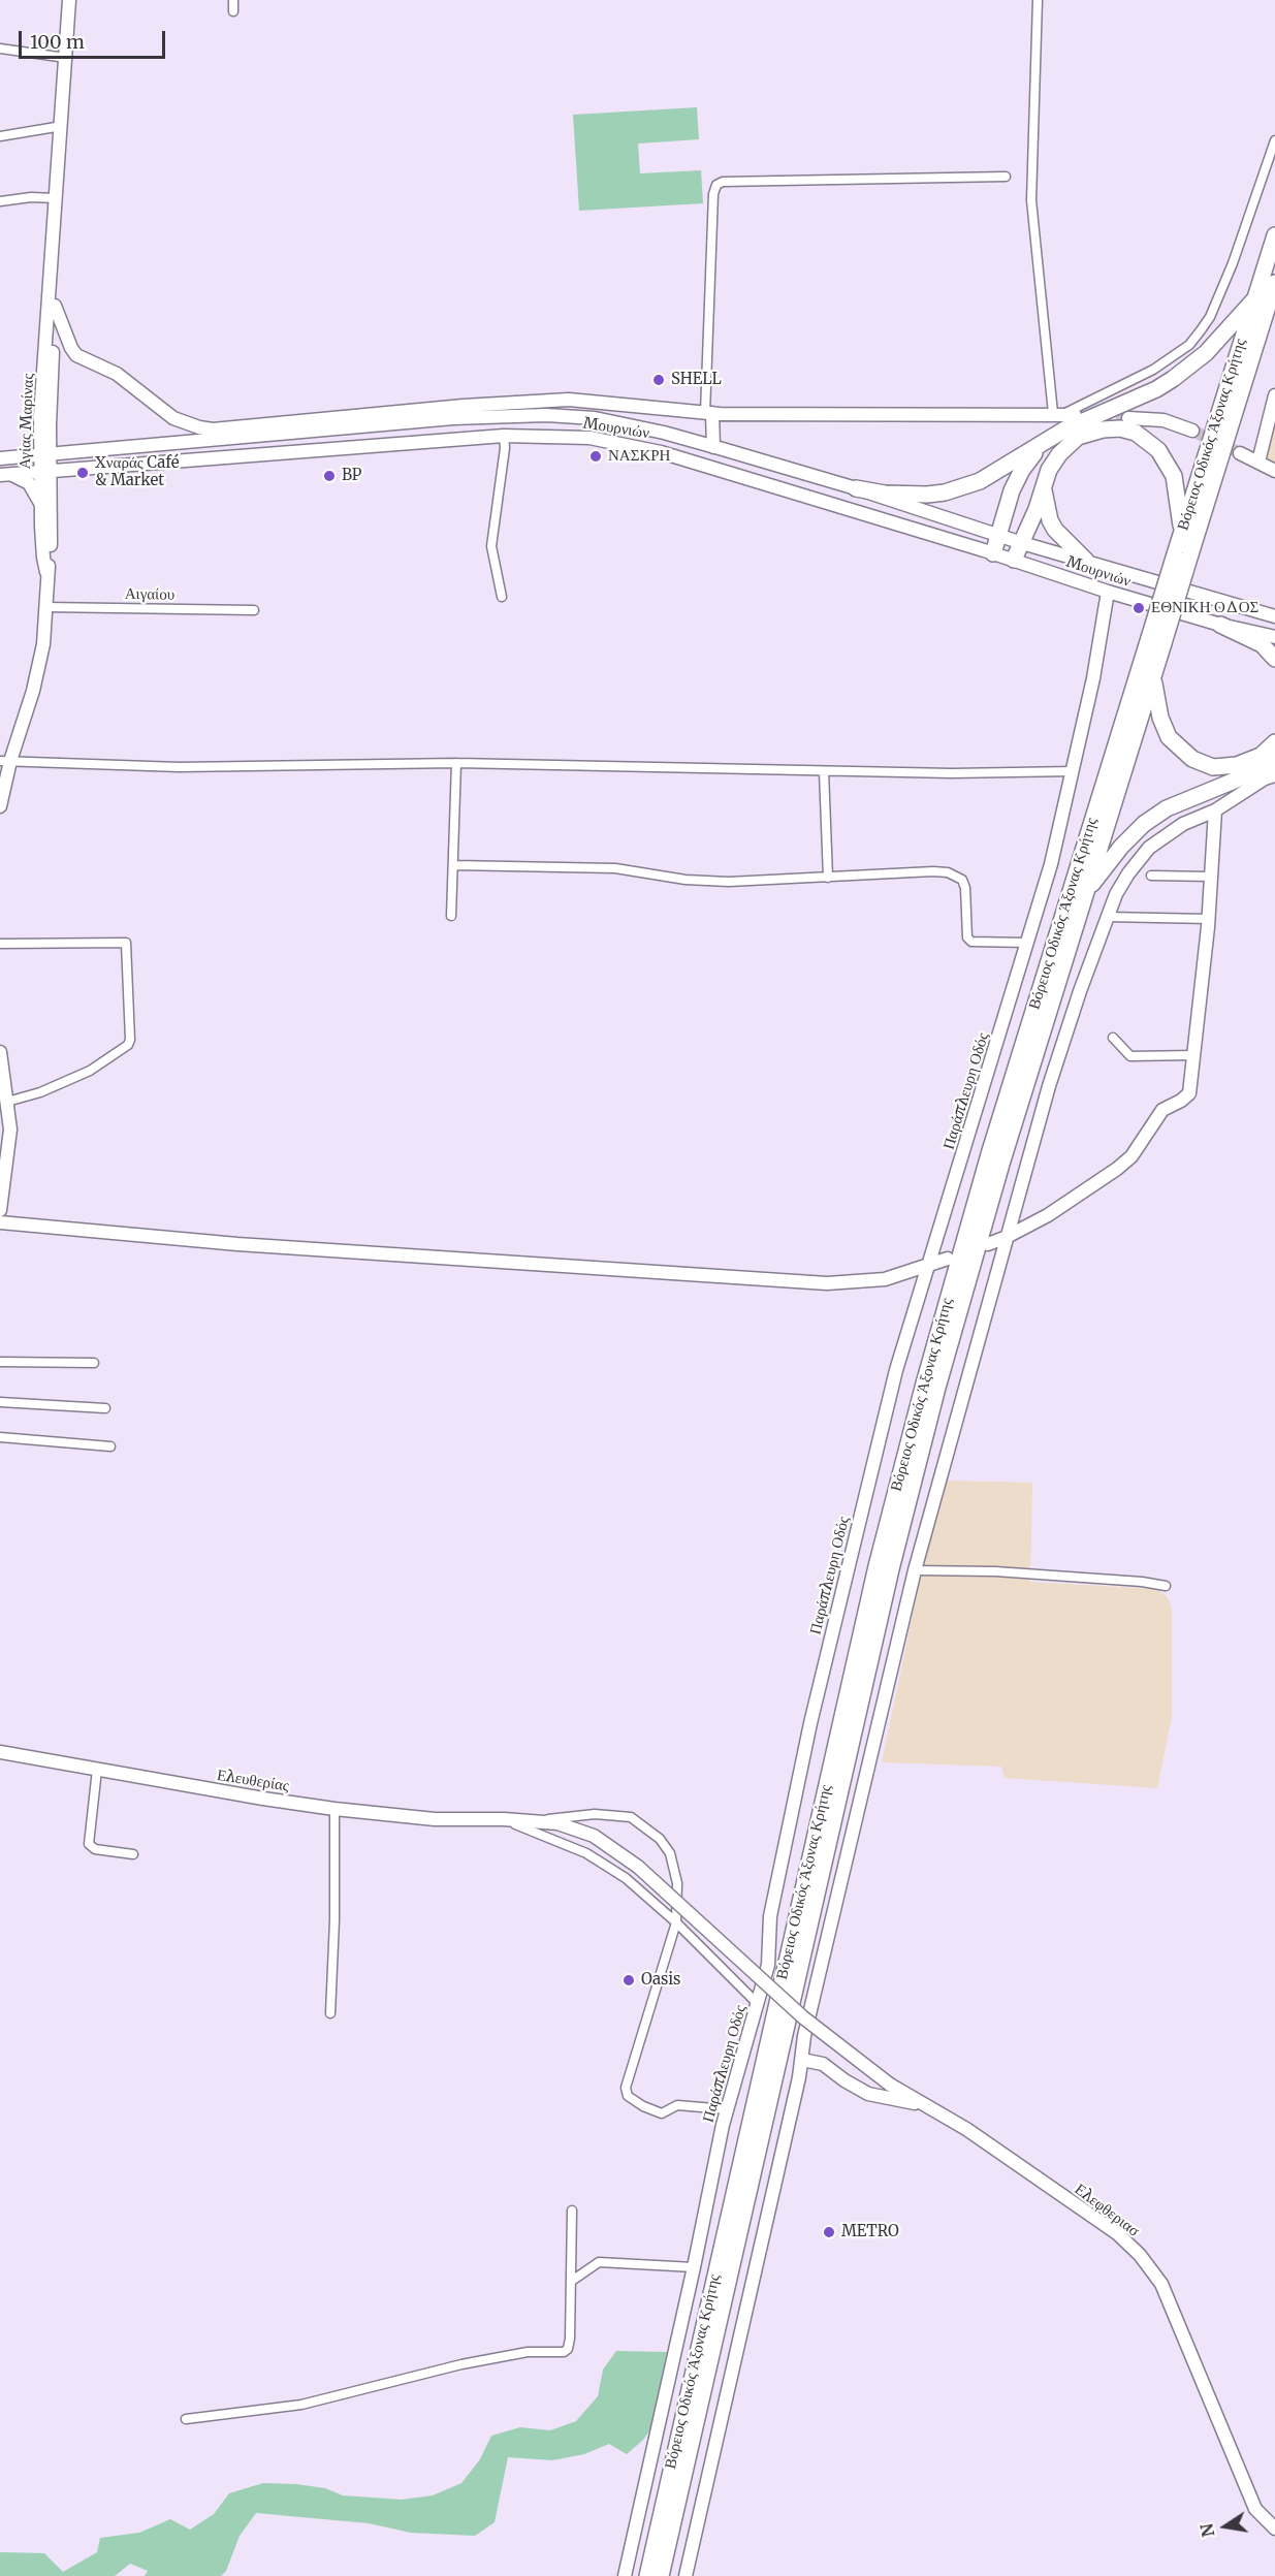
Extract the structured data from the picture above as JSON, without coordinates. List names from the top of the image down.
{
  "streets": {
    "highway": ["Βόρειος Οδικός Άξονας Κρήτης"],
    "street": [
      "Αγίας Μαρίνας",
      "Μουρνιών",
      "Αιγαίου",
      "Παράπλευρη Οδός",
      "Ελευθερίας",
      "Ελεφθεριασ"
    ]
  },
  "crossings": [
    ["Αγίας Μαρίνας", "Μουρνιών"],
    ["Αγίας Μαρίνας", "Αιγαίου"],
    ["Μουρνιών", "Παράπλευρη Οδός"],
    ["Ελευθερίας", "Ελεφθεριασ"]
  ],
  "places": [
    "SHELL",
    "ΝΑΣΚΡΗ",
    "Χναράς Café & Market",
    "BP",
    "ΕΘΝΙΚΗ ΟΔΟΣ",
    "Oasis",
    "METRO"
  ],
  "scale_bar": "100 m",
  "north": "left"
}
